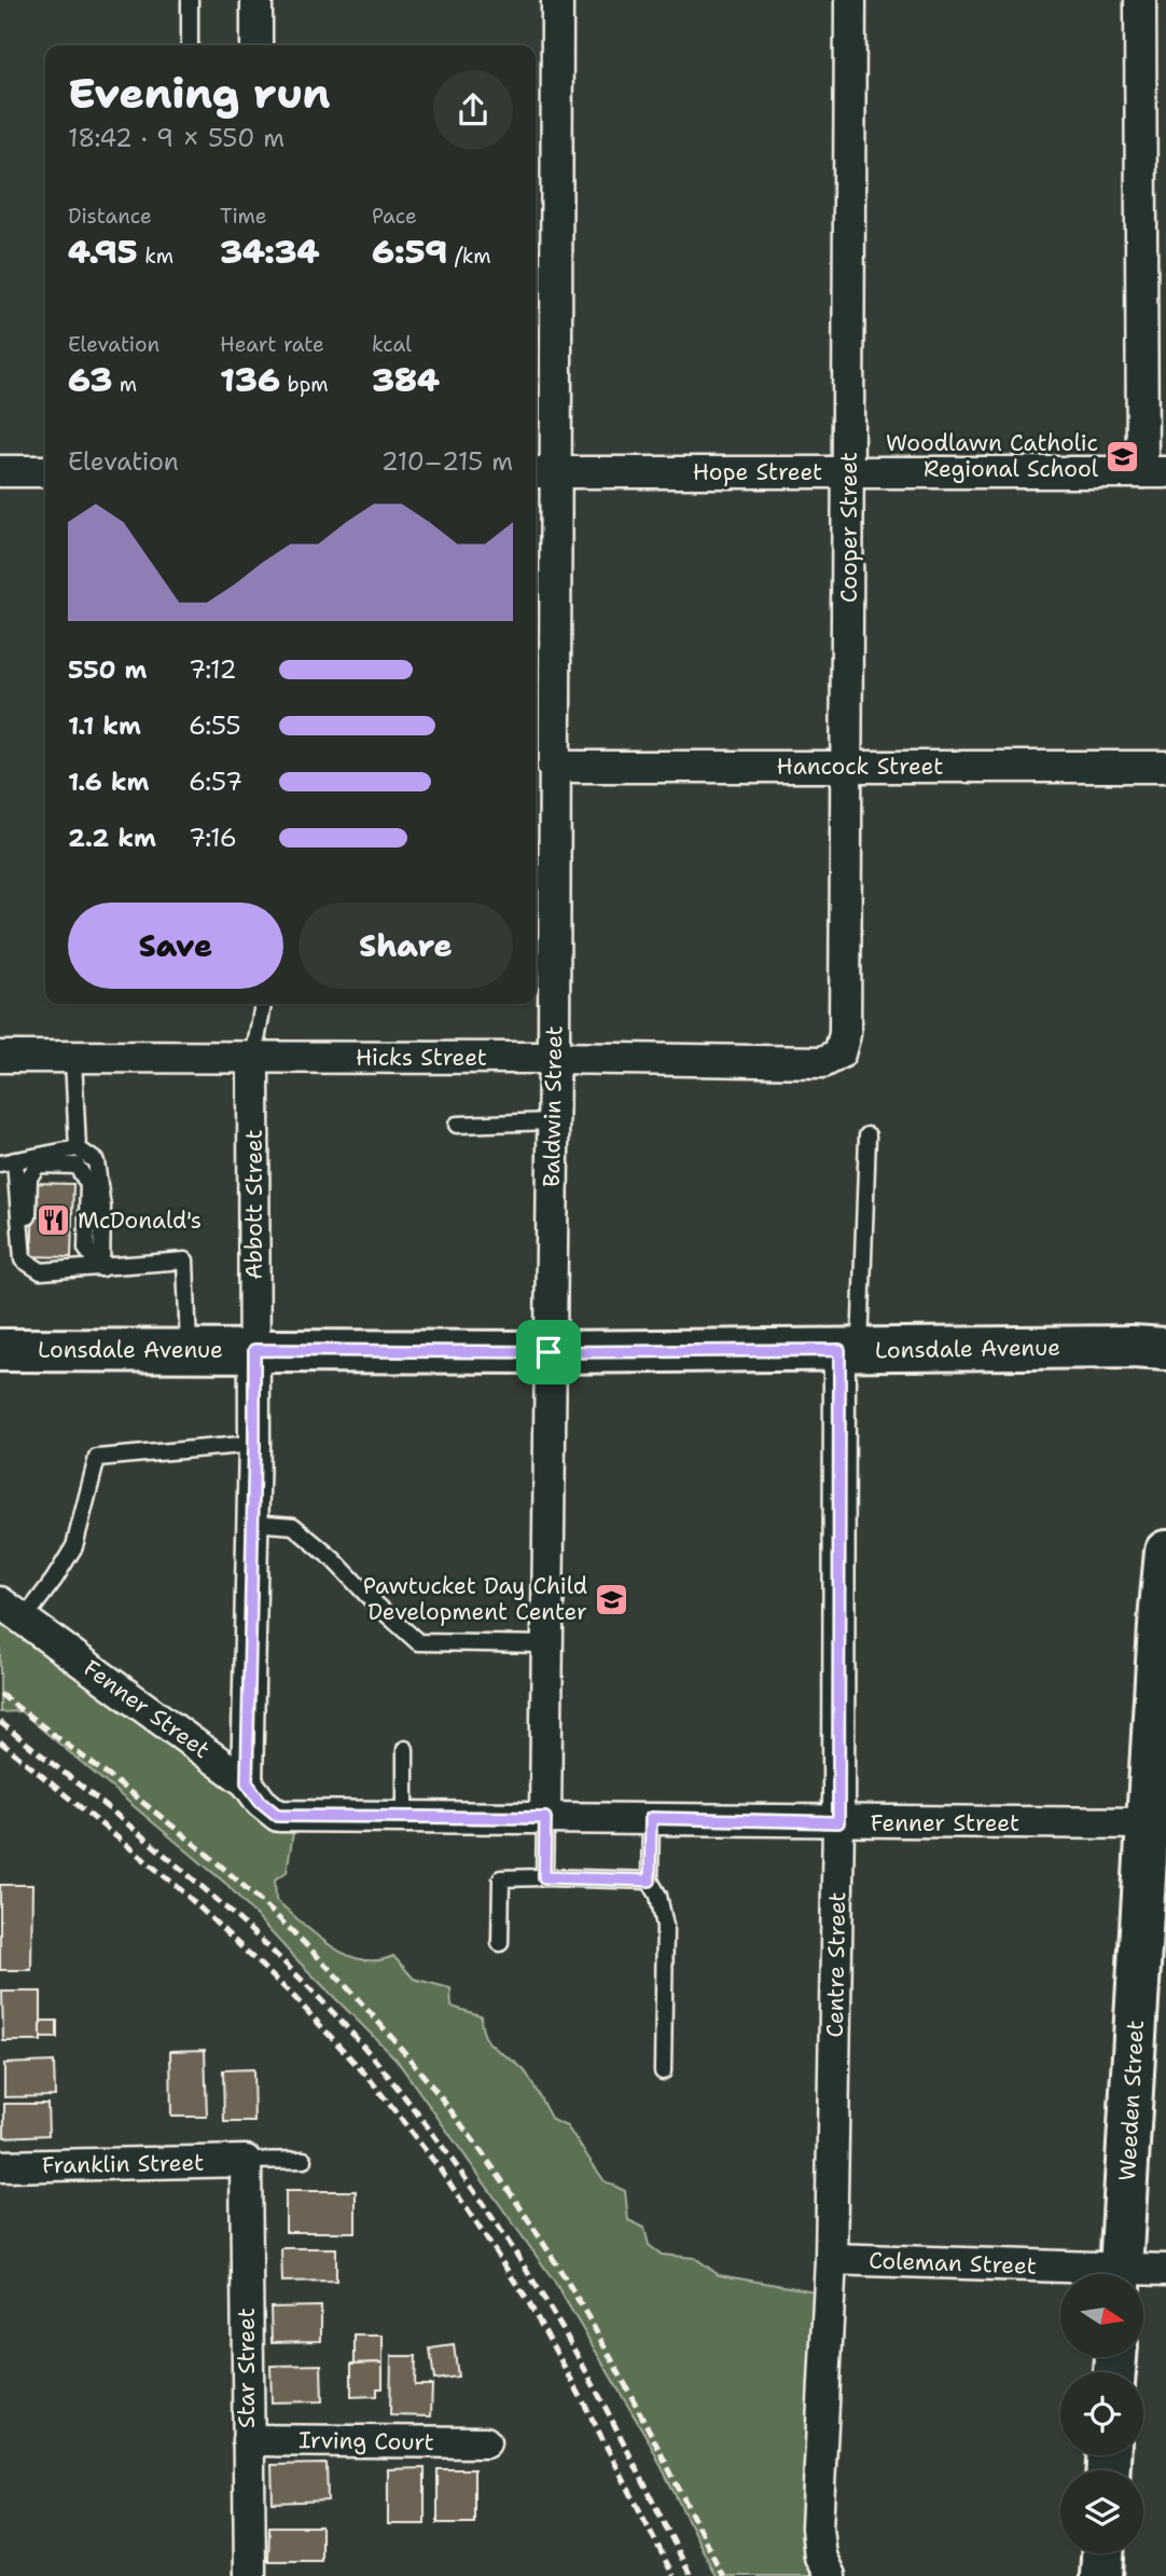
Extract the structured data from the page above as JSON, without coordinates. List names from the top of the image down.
{
  "streets": {
    "main road": ["Lonsdale Avenue", "Weeden Street"],
    "street": [
      "Hope Street",
      "Cooper Street",
      "Hancock Street",
      "Hicks Street",
      "Baldwin Street",
      "Abbott Street",
      "Fenner Street",
      "Centre Street",
      "Franklin Street",
      "Coleman Street",
      "Star Street",
      "Irving Court"
    ]
  },
  "crossings": [
    ["Hope Street", "Cooper Street"],
    ["Hope Street", "Baldwin Street"],
    ["Cooper Street", "Hancock Street"],
    ["Cooper Street", "Hicks Street"],
    ["Hancock Street", "Baldwin Street"],
    ["Hicks Street", "Baldwin Street"],
    ["Hicks Street", "Abbott Street"],
    ["Baldwin Street", "Lonsdale Avenue"],
    ["Baldwin Street", "Fenner Street"],
    ["Abbott Street", "Lonsdale Avenue"],
    ["Abbott Street", "Fenner Street"],
    ["Lonsdale Avenue", "Centre Street"],
    ["Fenner Street", "Centre Street"],
    ["Fenner Street", "Weeden Street"],
    ["Centre Street", "Coleman Street"],
    ["Franklin Street", "Star Street"],
    ["Star Street", "Irving Court"]
  ],
  "places": {
    "school or university": ["Woodlawn Catholic Regional School", "Pawtucket Day Child Development Center"],
    "restaurant": ["McDonald's"]
  },
  "north": "right",
  "page": {
    "heading": ["Evening run", "18:42 · 9 × 550 m"],
    "stats": [
      ["Distance", "4.95 km"],
      ["Time", "34:34"],
      ["Pace", "6:59 /km"],
      ["Elevation", "63 m"],
      ["Heart rate", "136 bpm"],
      ["kcal", "384"]
    ],
    "chart": ["Elevation", "210–215 m"],
    "list": [
      {
        "name": "550 m",
        "note": "7:12"
      },
      {
        "name": "1.1 km",
        "note": "6:55"
      },
      {
        "name": "1.6 km",
        "note": "6:57"
      },
      {
        "name": "2.2 km",
        "note": "7:16"
      }
    ],
    "buttons": ["Save", "Share"]
  }
}
